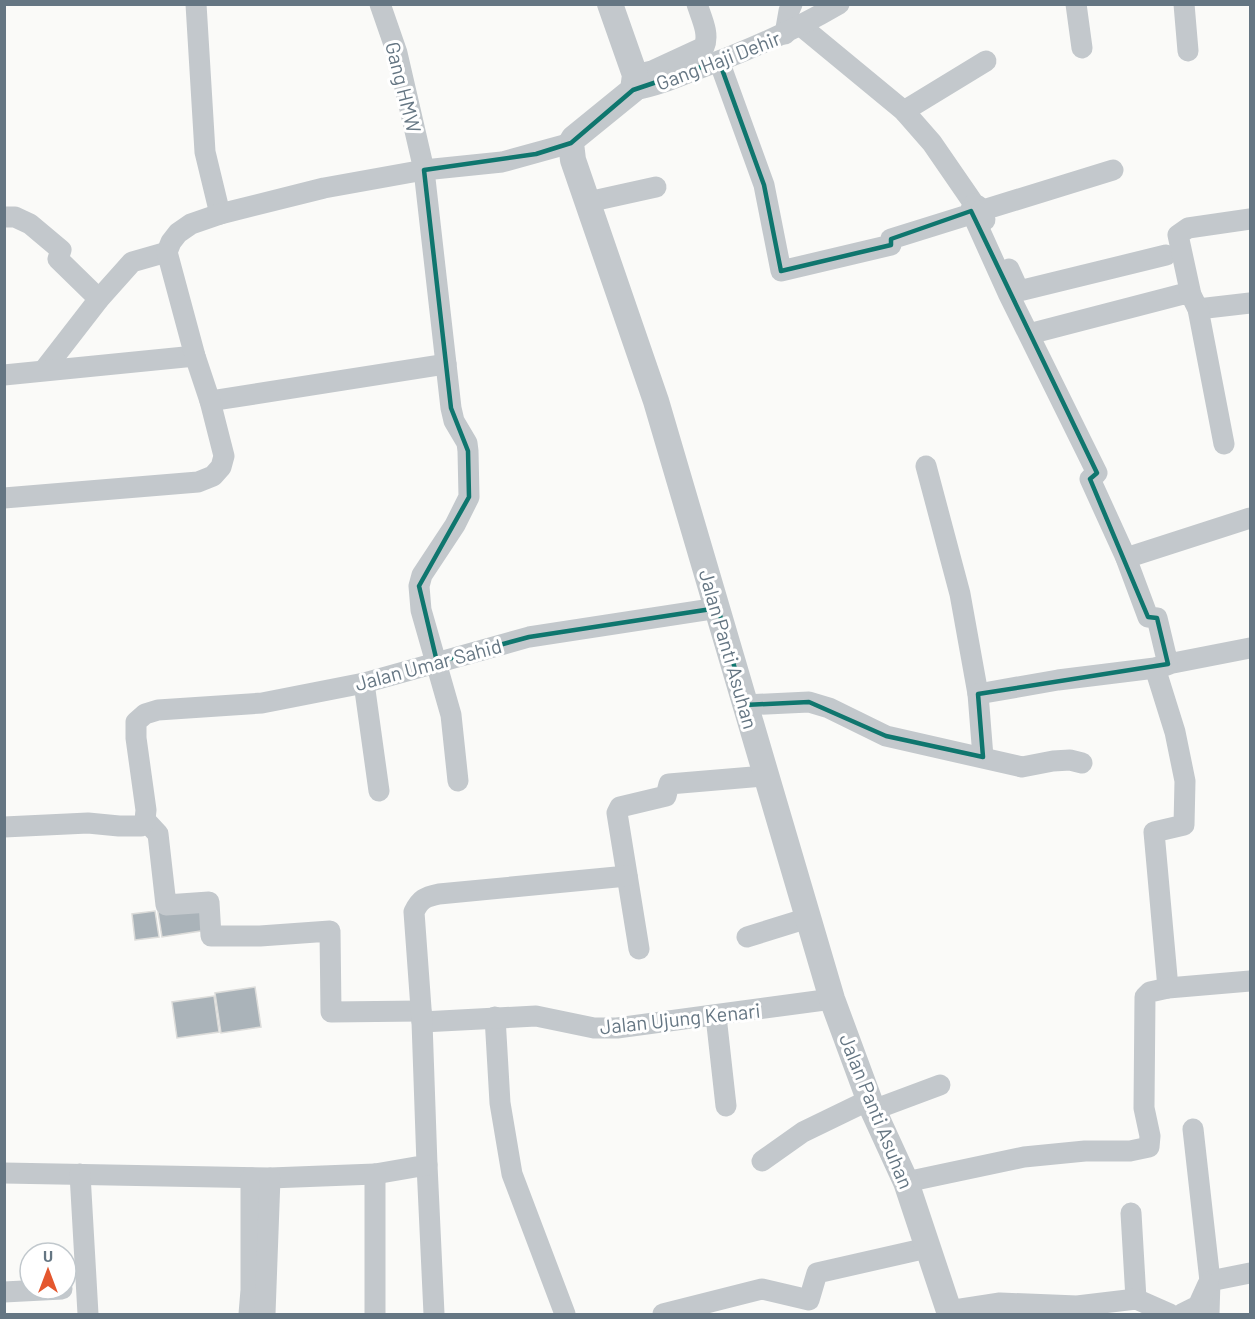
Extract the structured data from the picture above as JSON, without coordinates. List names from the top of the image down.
{
  "streets": {
    "street": [
      "Gang Haji Dehir",
      "Gang HMW",
      "Jalan Panti Asuhan",
      "Jalan Umar Sahid",
      "Jalan Ujung Kenari"
    ]
  },
  "crossings": [
    ["Gang HMW", "Jalan Umar Sahid"],
    ["Jalan Panti Asuhan", "Jalan Umar Sahid"],
    ["Jalan Panti Asuhan", "Jalan Ujung Kenari"],
    ["Jalan Umar Sahid", "Jalan Ujung Kenari"]
  ],
  "north": "top"
}
